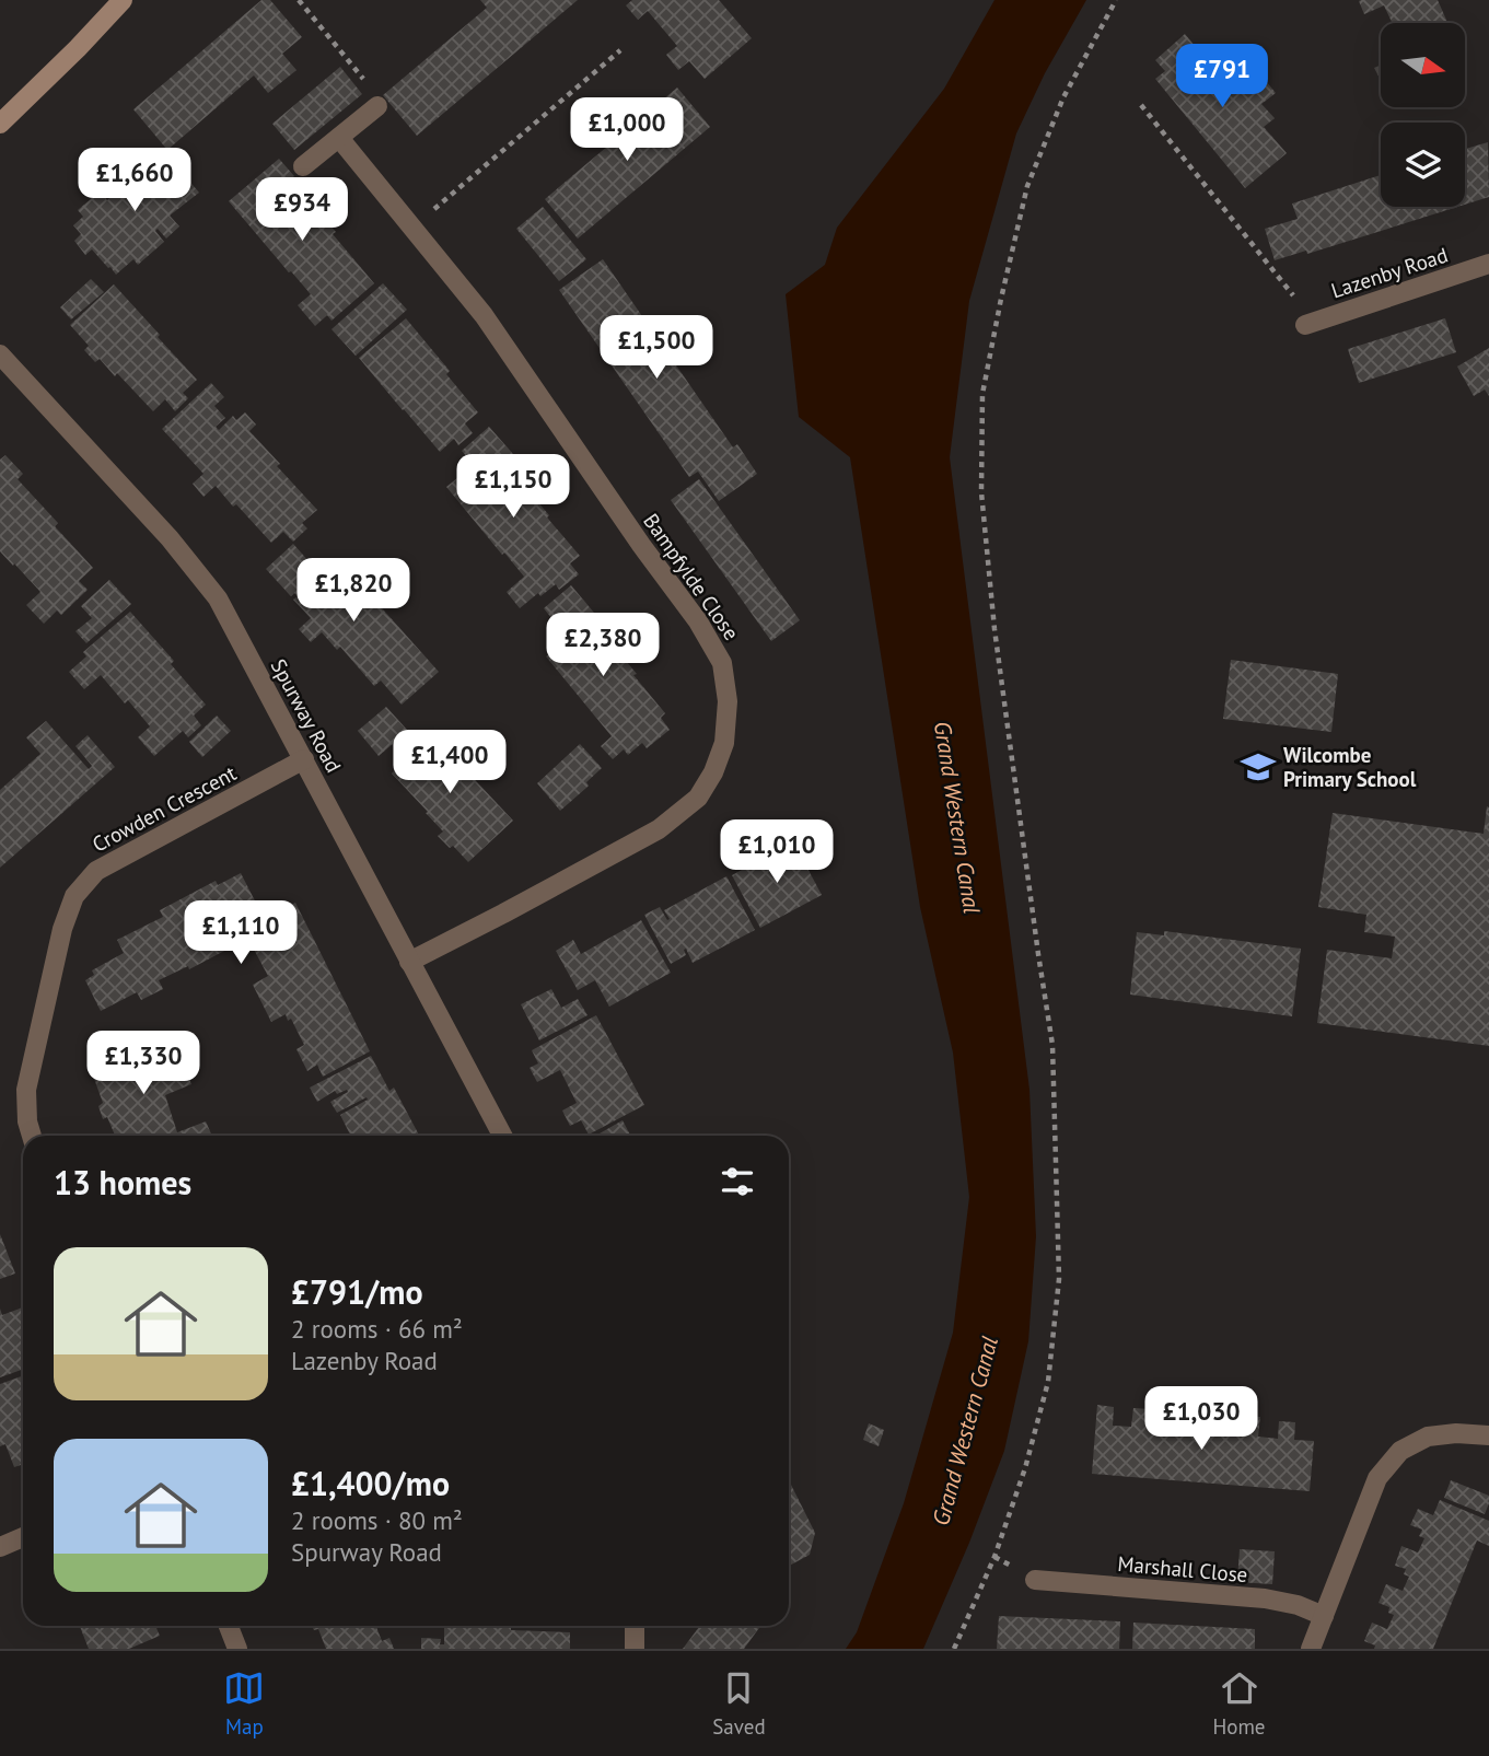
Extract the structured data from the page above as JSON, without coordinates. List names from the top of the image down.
{
  "streets": {
    "street": [
      "Lazenby Road",
      "Bampfylde Close",
      "Spurway Road",
      "Crowden Crescent",
      "Marshall Close"
    ]
  },
  "crossings": [
    ["Bampfylde Close", "Spurway Road"],
    ["Spurway Road", "Crowden Crescent"]
  ],
  "water": ["Grand Western Canal"],
  "places": {
    "school or university": ["Wilcombe Primary School"]
  },
  "north": "right",
  "page": {
    "price": [
      "£791",
      "£1,000",
      "£1,660",
      "£934",
      "£1,500",
      "£1,150",
      "£1,820",
      "£2,380",
      "£1,400",
      "£1,010",
      "£1,110",
      "£1,330",
      "£1,030"
    ],
    "heading": "13 homes",
    "list": [
      {
        "name": "£791/mo",
        "note": "2 rooms · 66 m² · Lazenby Road"
      },
      {
        "name": "£1,400/mo",
        "note": "2 rooms · 80 m² · Spurway Road"
      }
    ],
    "tabs": ["Map", "Saved", "Home"]
  }
}
